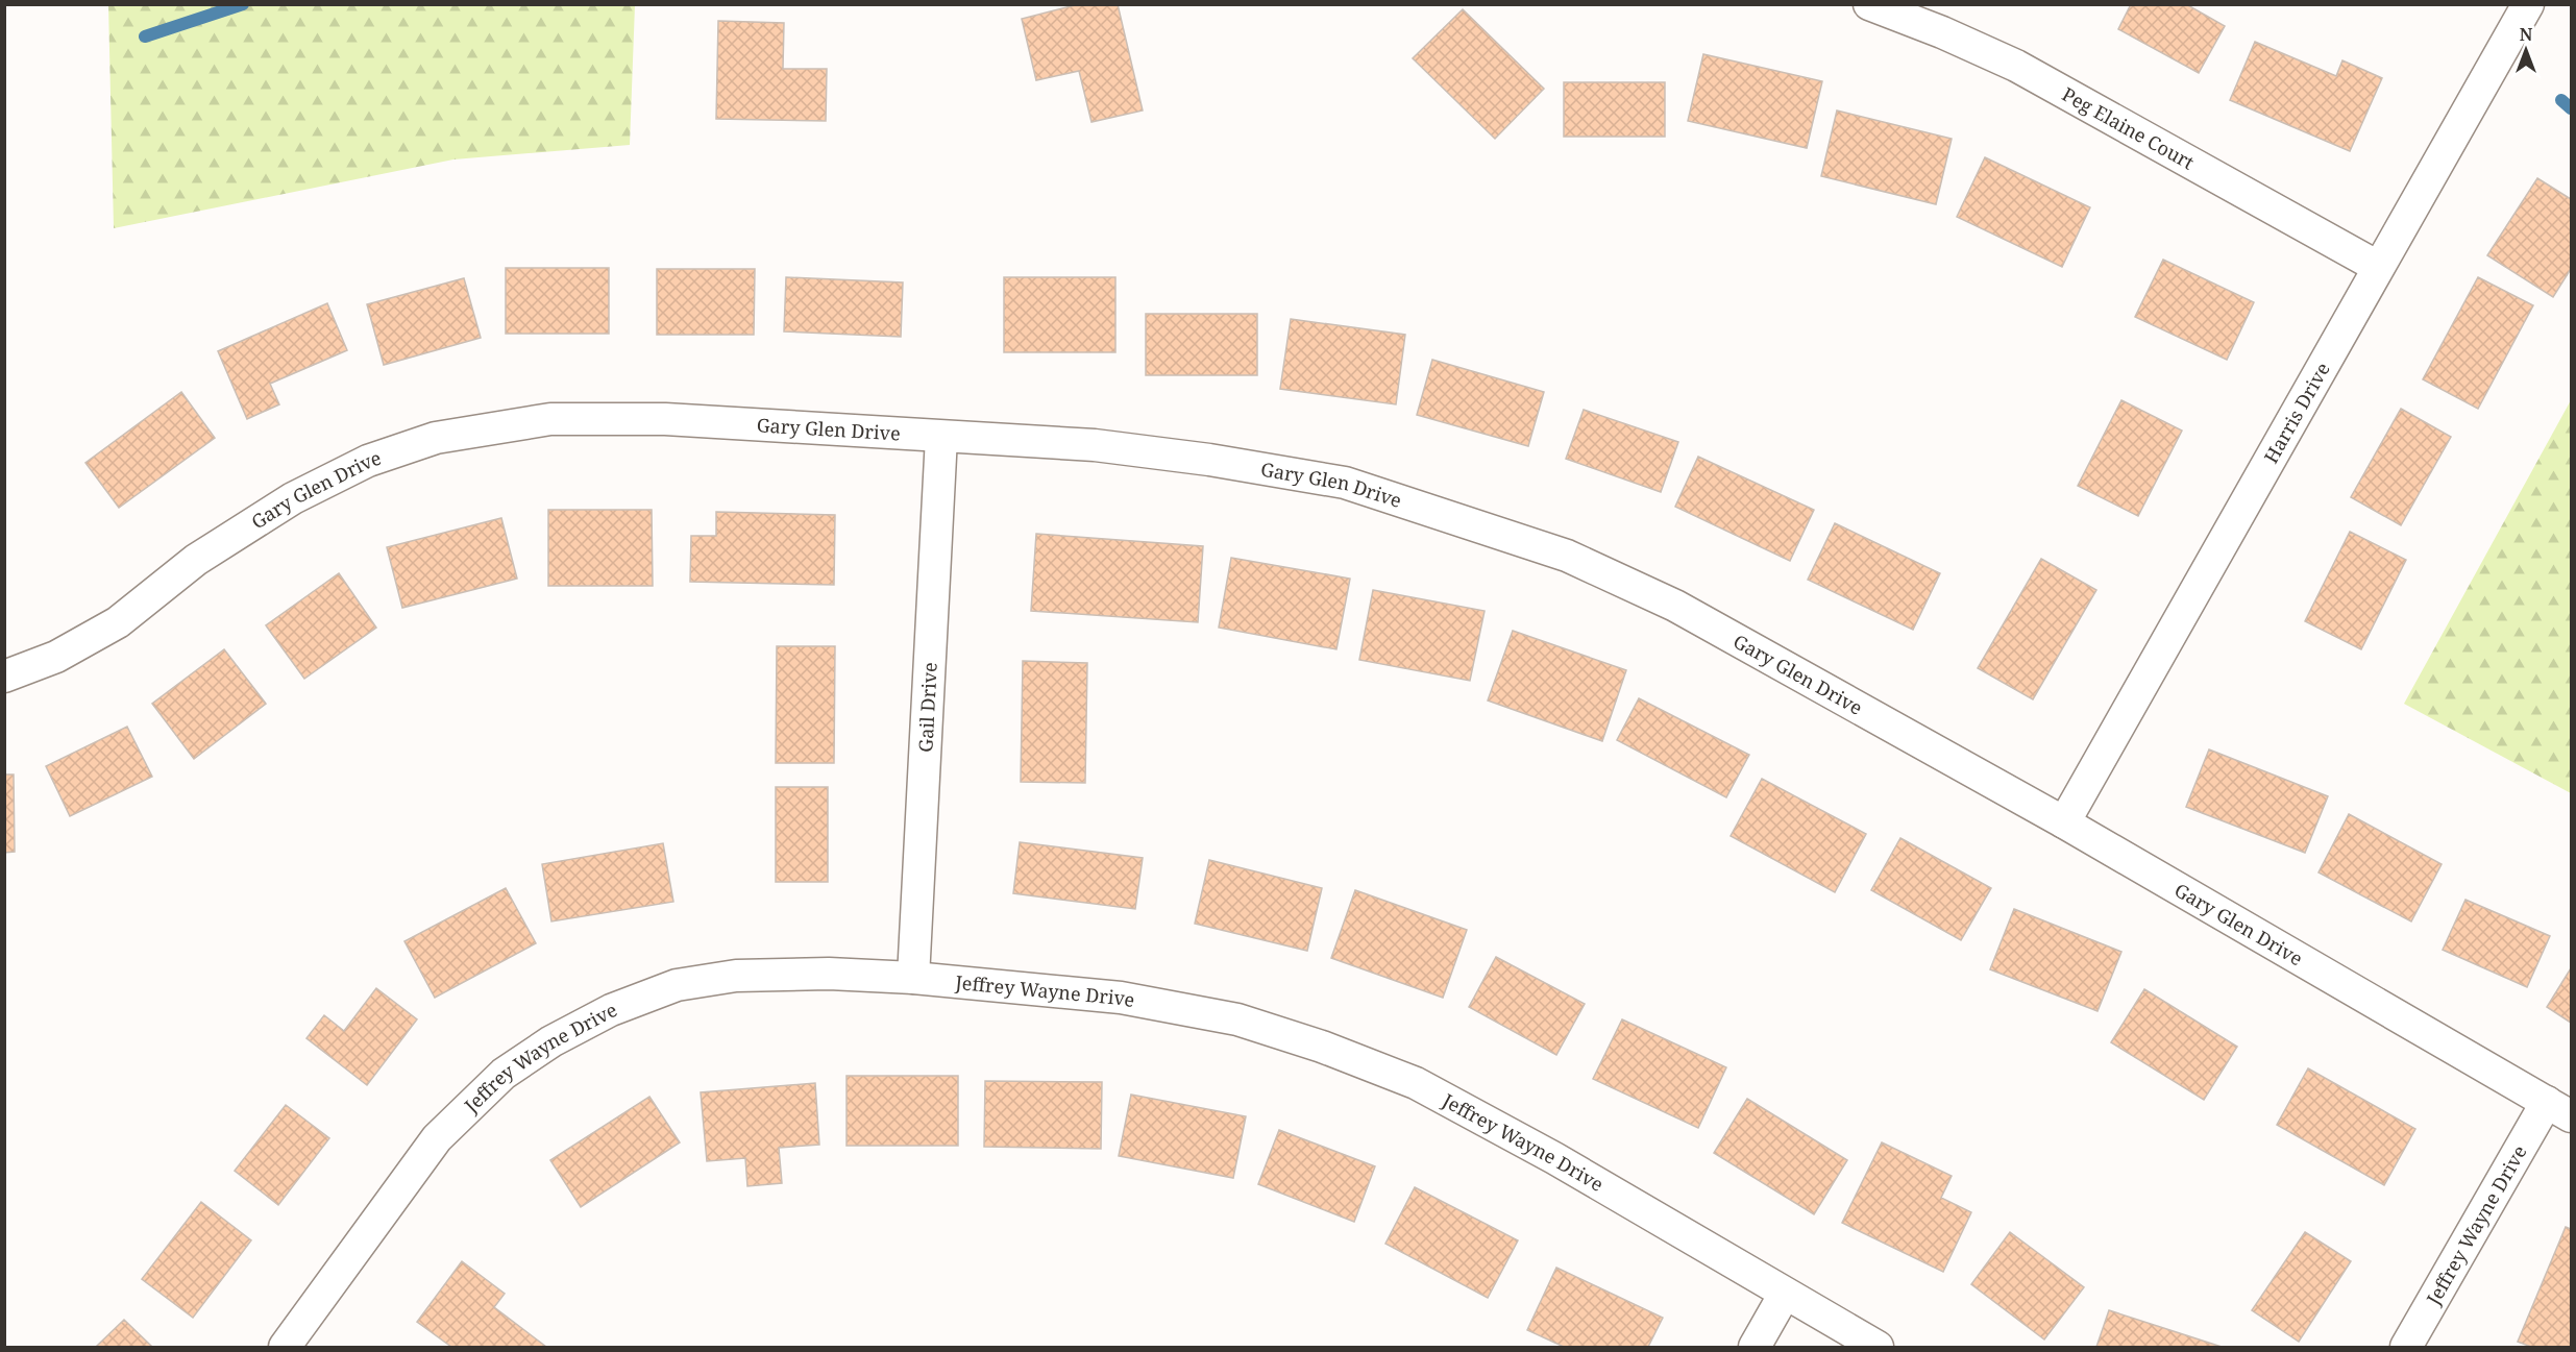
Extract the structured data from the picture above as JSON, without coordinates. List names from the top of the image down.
{
  "streets": {
    "street": [
      "Peg Elaine Court",
      "Harris Drive",
      "Gary Glen Drive",
      "Gail Drive",
      "Jeffrey Wayne Drive"
    ]
  },
  "crossings": [
    ["Peg Elaine Court", "Harris Drive"],
    ["Harris Drive", "Gary Glen Drive"],
    ["Gary Glen Drive", "Gail Drive"],
    ["Gary Glen Drive", "Jeffrey Wayne Drive"],
    ["Gail Drive", "Jeffrey Wayne Drive"]
  ],
  "north": "top"
}
